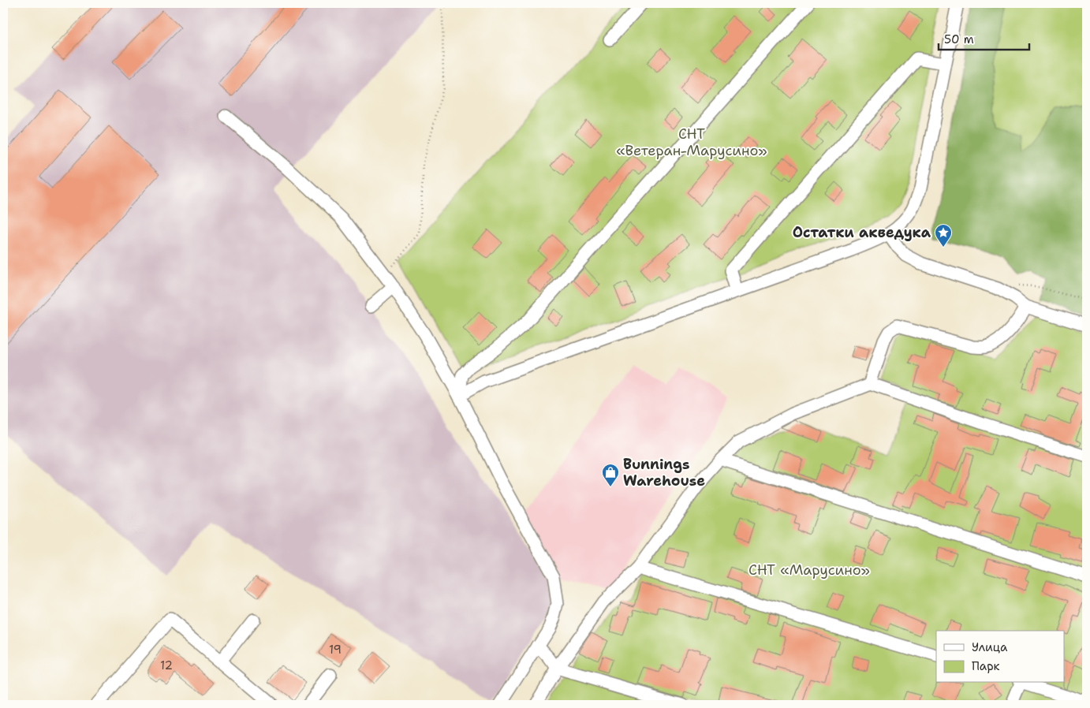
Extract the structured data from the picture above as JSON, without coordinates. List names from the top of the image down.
{
  "parks": ["СНТ «Ветеран-Марусино»", "СНТ «Марусино»"],
  "places": {
    "place": ["Остатки акведука"],
    "shop": ["Bunnings Warehouse"]
  },
  "house_numbers": ["19", "12"],
  "legend": ["Улица", "Парк"],
  "scale_bar": "50 m"
}
